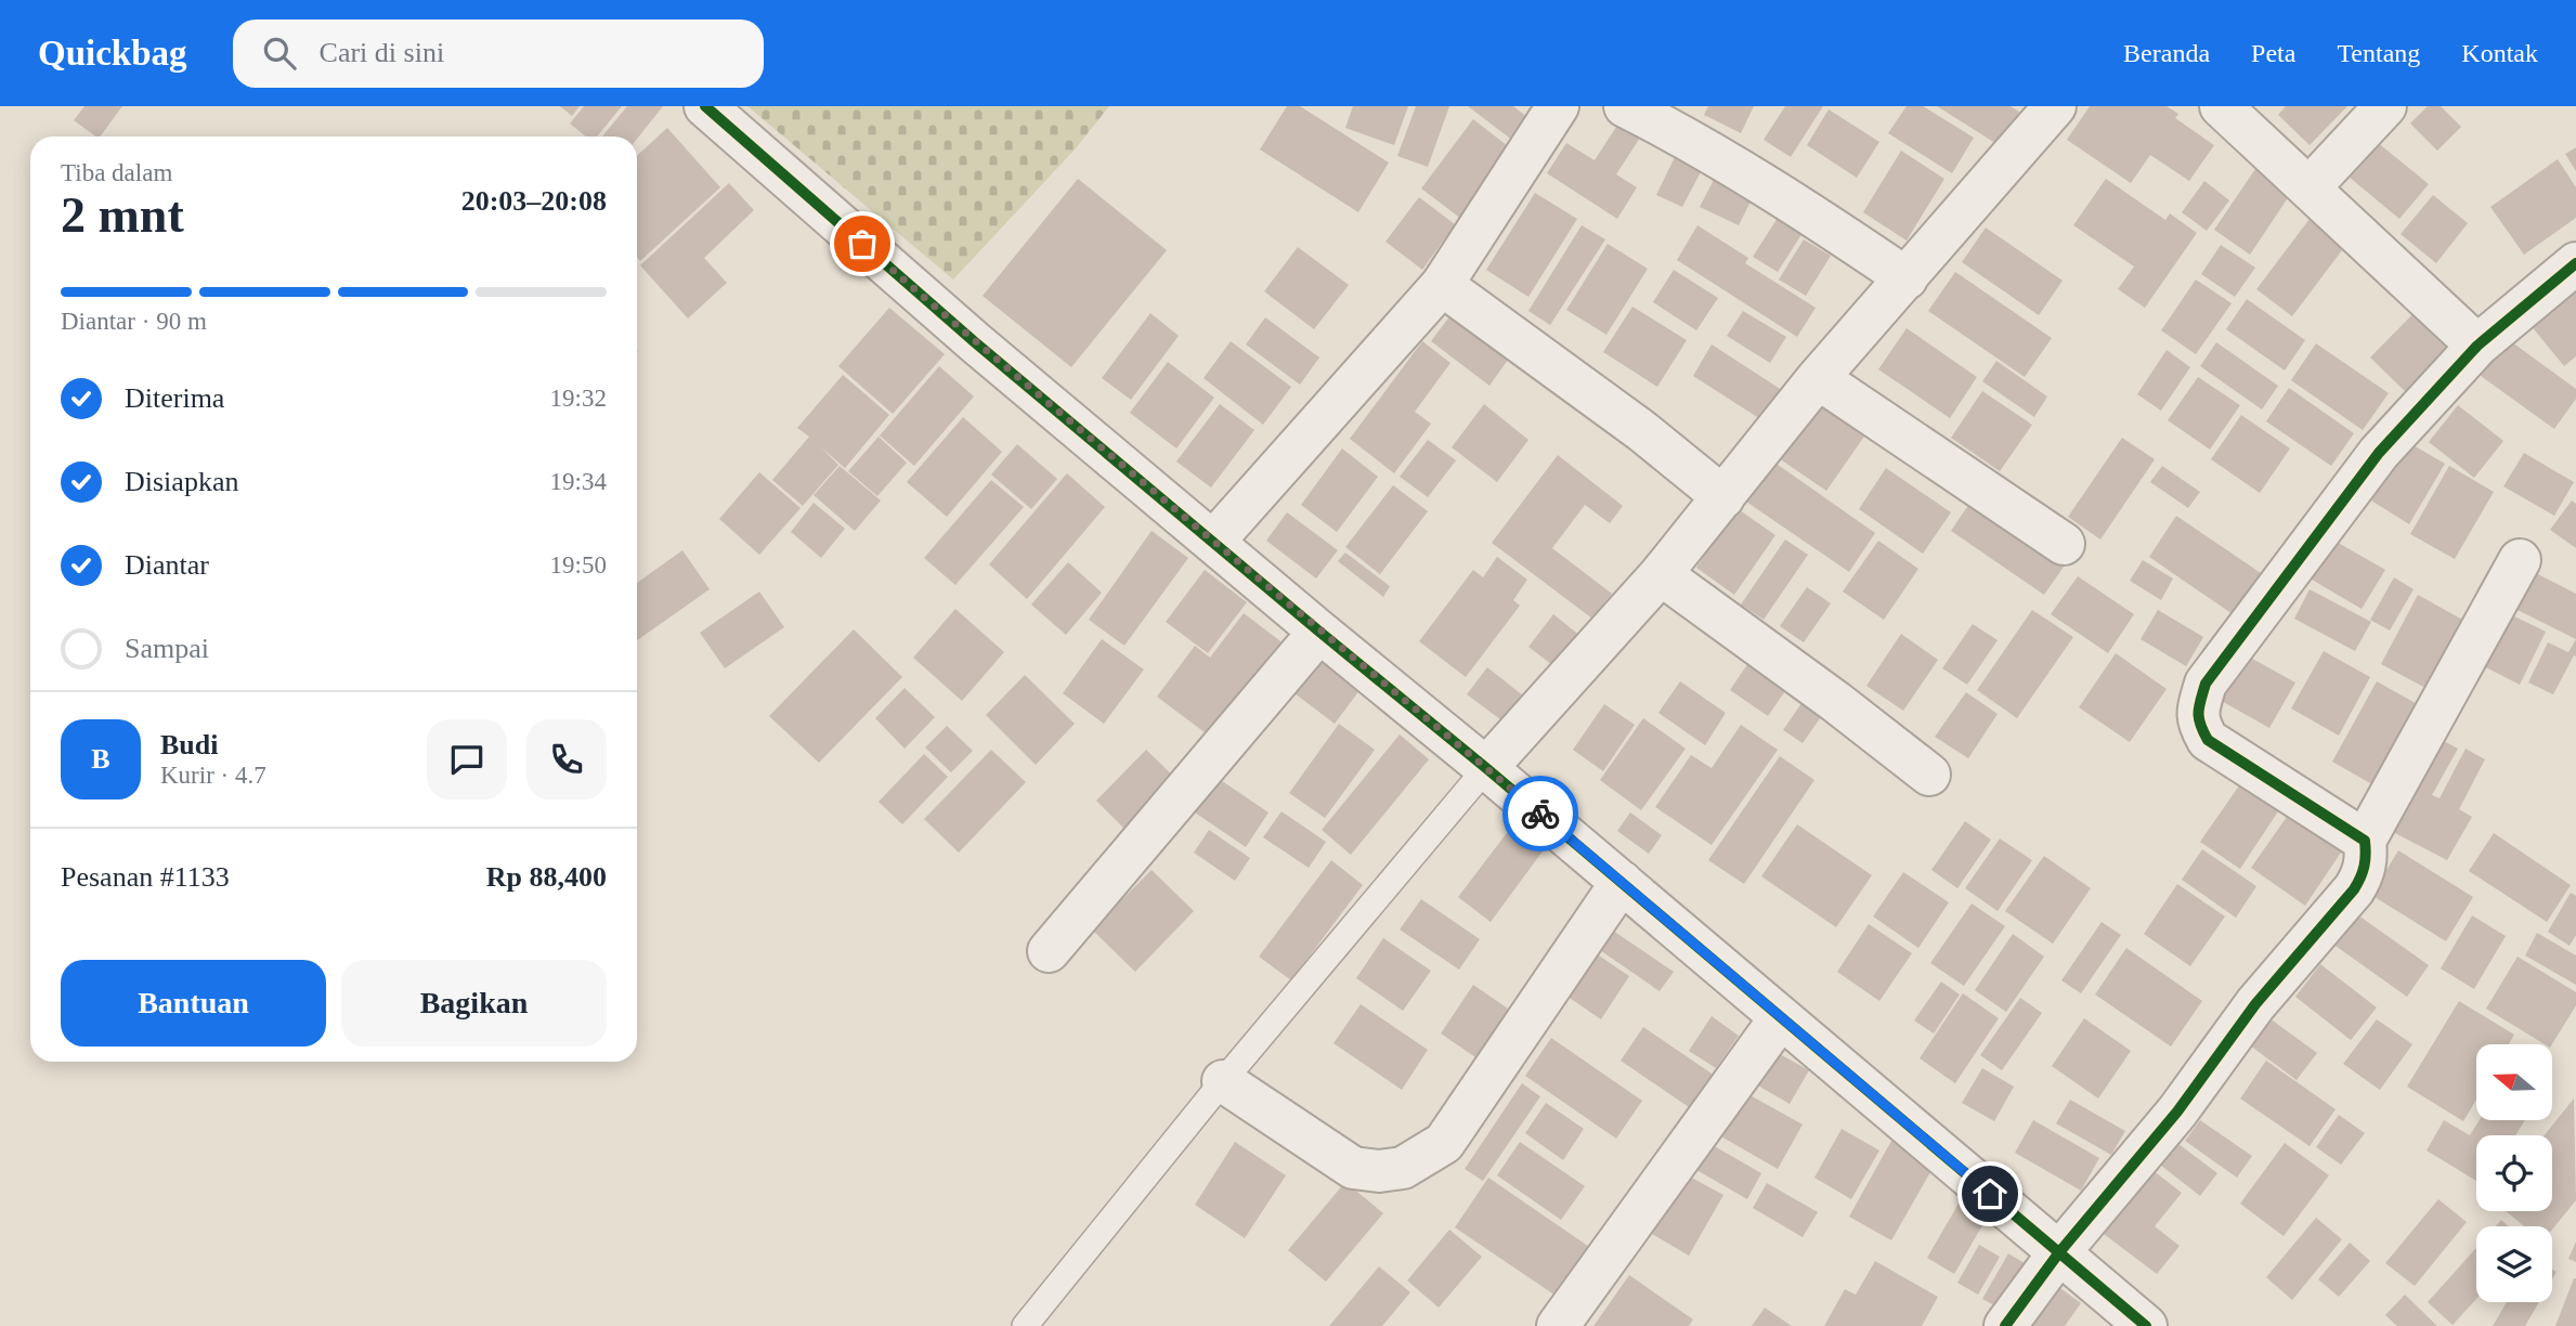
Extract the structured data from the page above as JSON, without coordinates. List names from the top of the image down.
{
  "north": "left",
  "page": {
    "header": "Quickbag",
    "search": "Cari di sini",
    "nav": [
      "Beranda",
      "Peta",
      "Tentang",
      "Kontak"
    ],
    "heading": ["2 mnt", "Tiba dalam", "20:03–20:08"],
    "panel": [
      "Budi",
      "Kurir · 4.7",
      "Pesanan #1133",
      "Rp 88,400"
    ],
    "bar": "Diantar · 90 m",
    "list": [
      ["Diterima", "19:32"],
      ["Disiapkan", "19:34"],
      ["Diantar", "19:50"],
      "Sampai"
    ],
    "round": "B",
    "buttons": ["Bantuan", "Bagikan"]
  }
}
